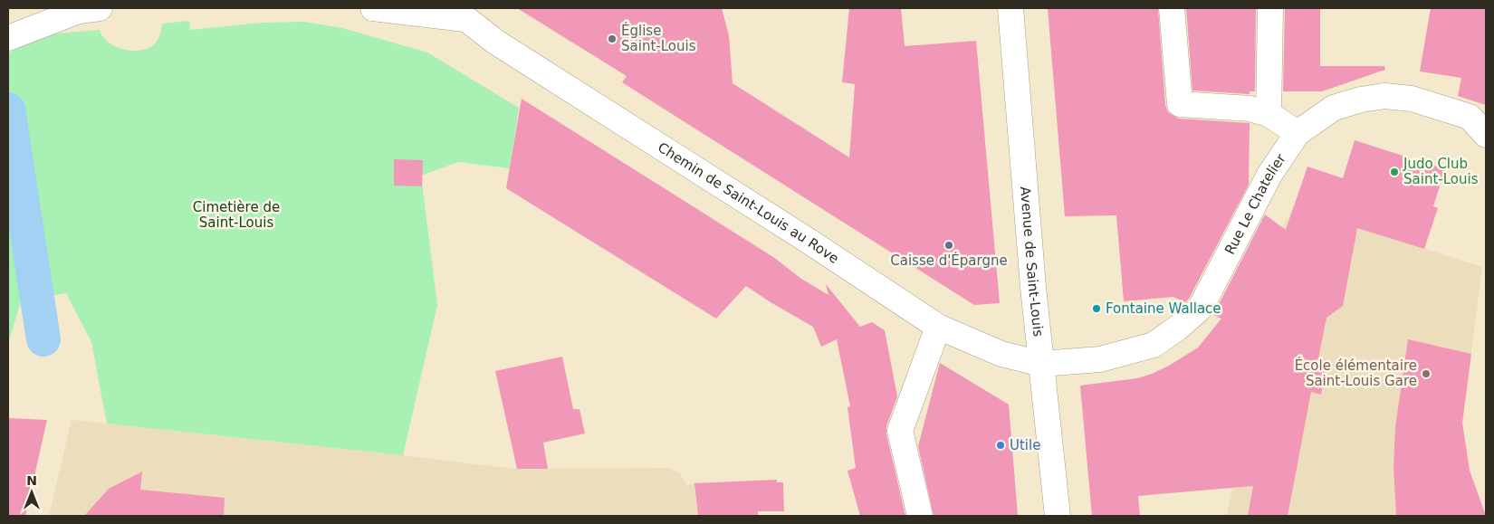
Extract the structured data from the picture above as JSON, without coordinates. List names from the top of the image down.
{
  "streets": {
    "street": ["Chemin de Saint-Louis au Rove", "Rue Le Chatelier", "Avenue de Saint-Louis"]
  },
  "crossings": [
    ["Chemin de Saint-Louis au Rove", "Rue Le Chatelier"],
    ["Chemin de Saint-Louis au Rove", "Avenue de Saint-Louis"],
    ["Rue Le Chatelier", "Avenue de Saint-Louis"]
  ],
  "parks": ["Cimetière de Saint-Louis"],
  "places": [
    "Église Saint-Louis",
    "Judo Club Saint-Louis",
    "Caisse d'Épargne",
    "Fontaine Wallace",
    "École élémentaire Saint-Louis Gare",
    "Utile"
  ],
  "north": "top"
}
